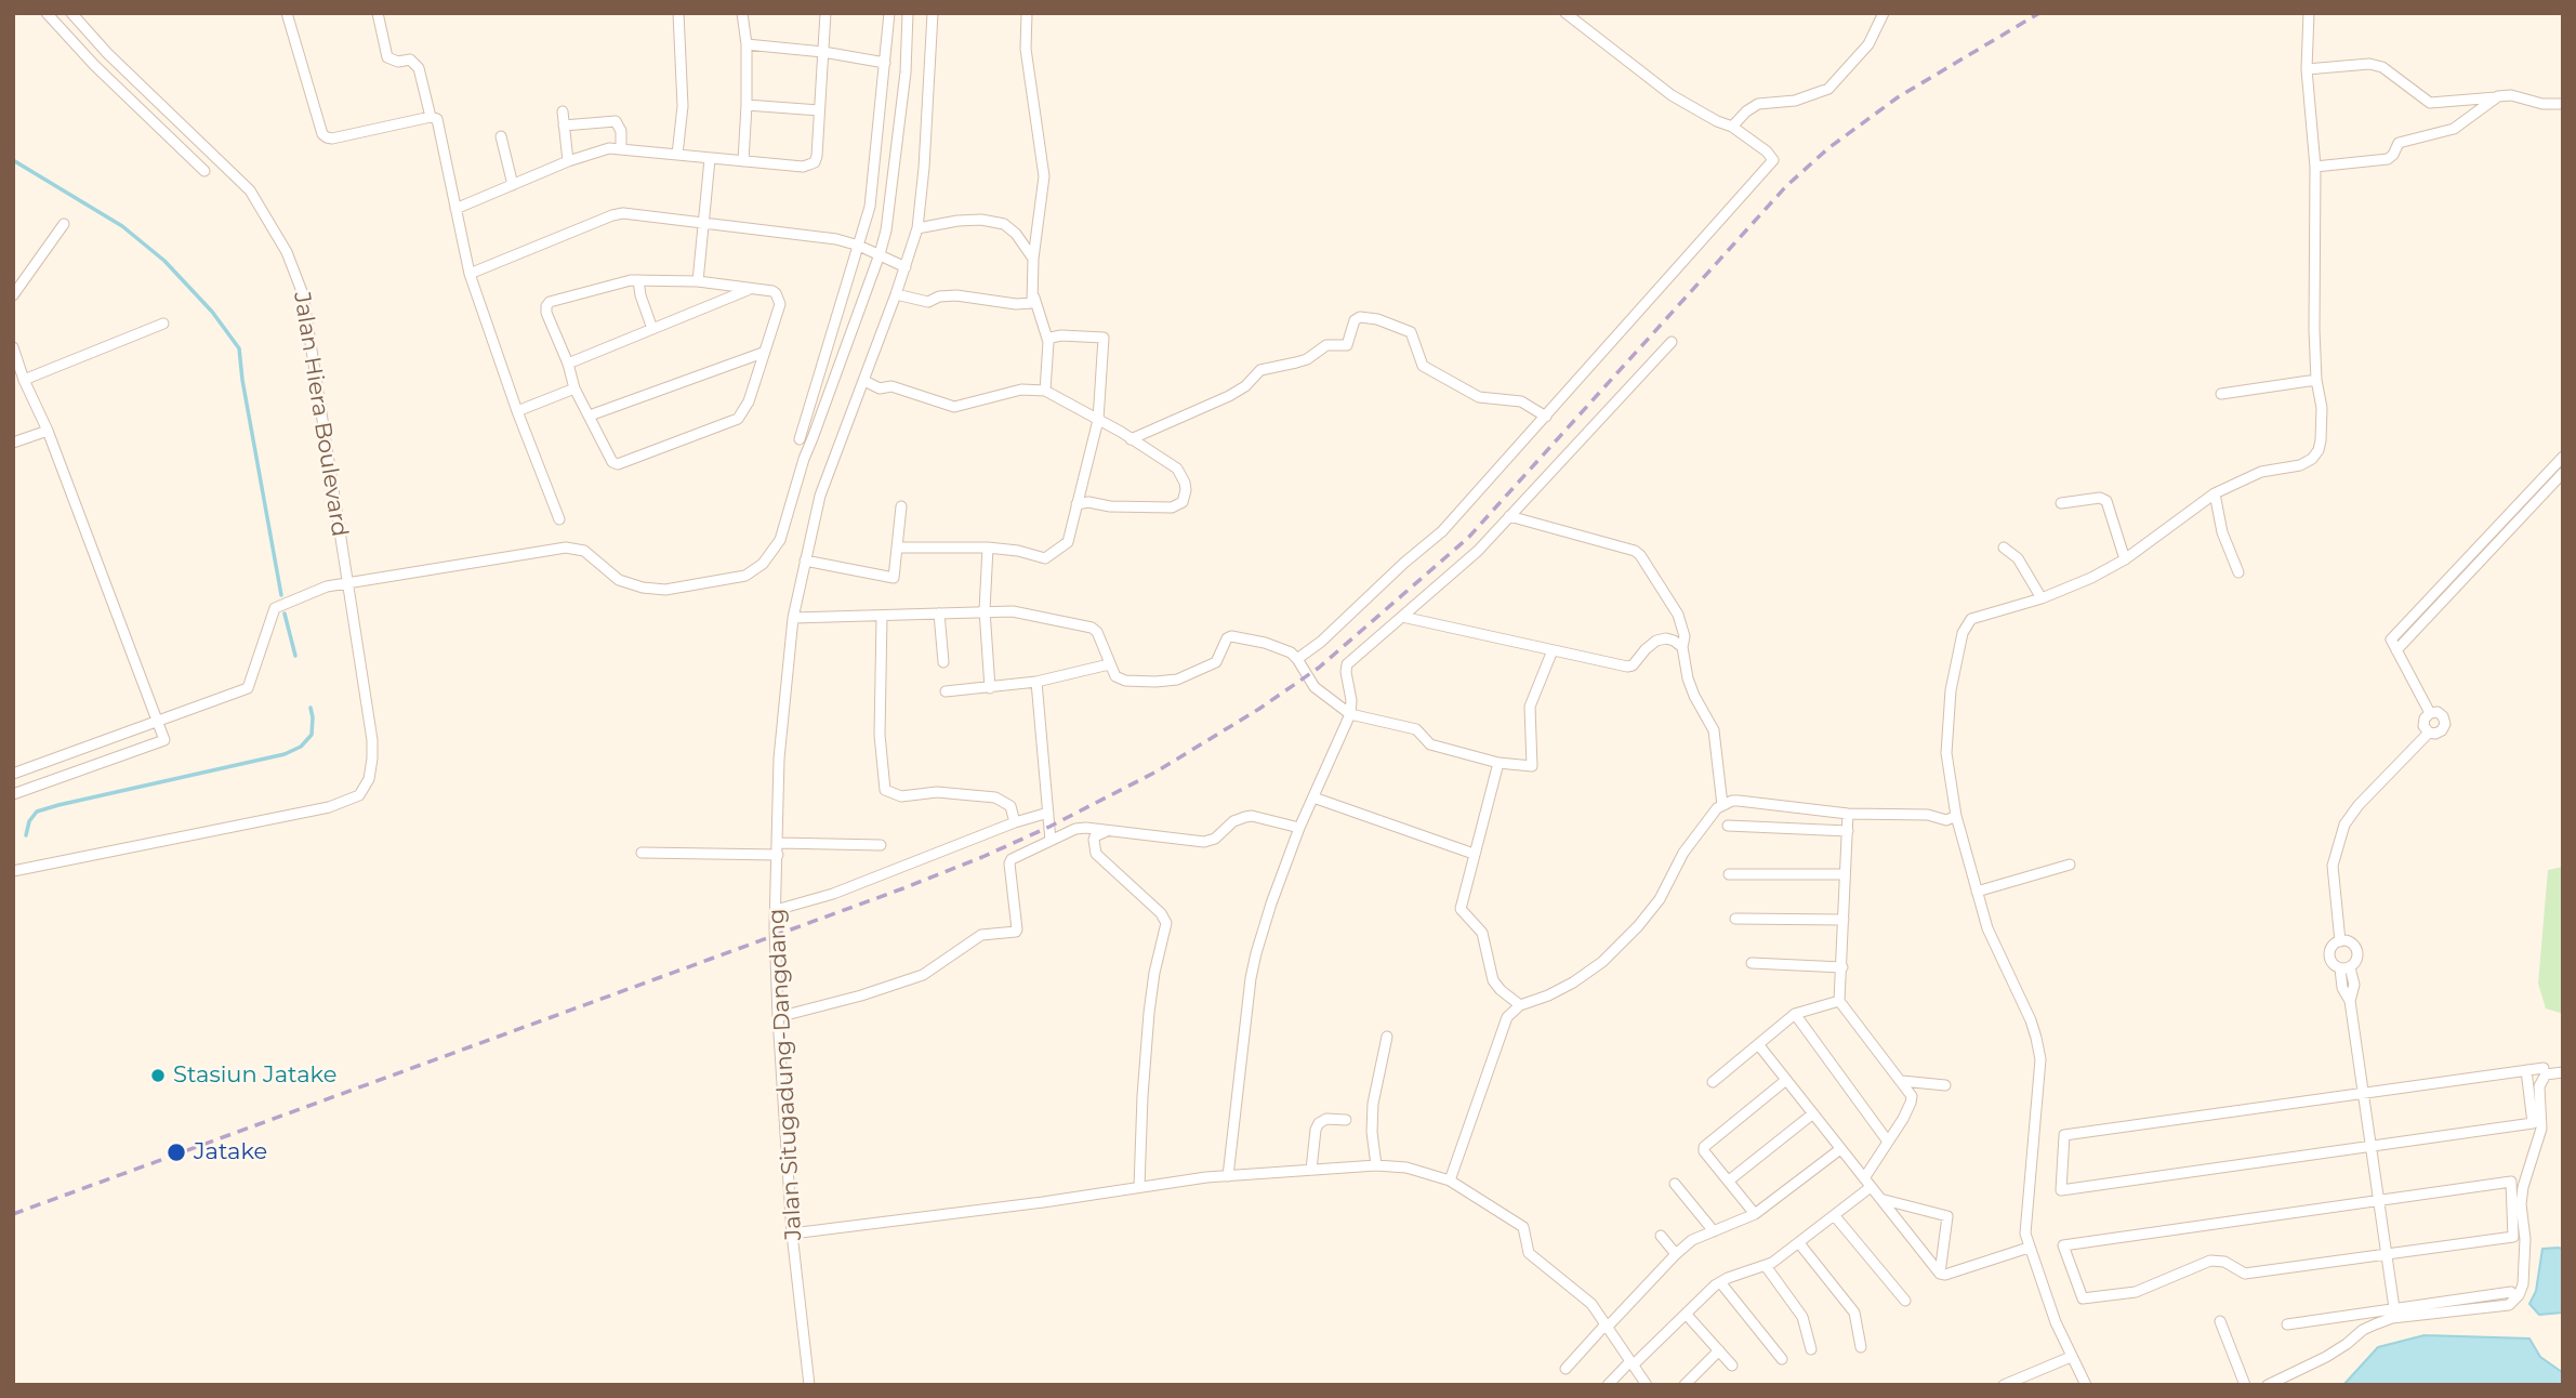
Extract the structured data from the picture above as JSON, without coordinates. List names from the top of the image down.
{
  "streets": {
    "street": ["Jalan Hiera Boulevard", "Jalan Situgadung-Dangdang"]
  },
  "places": ["Stasiun Jatake", "Jatake"]
}
